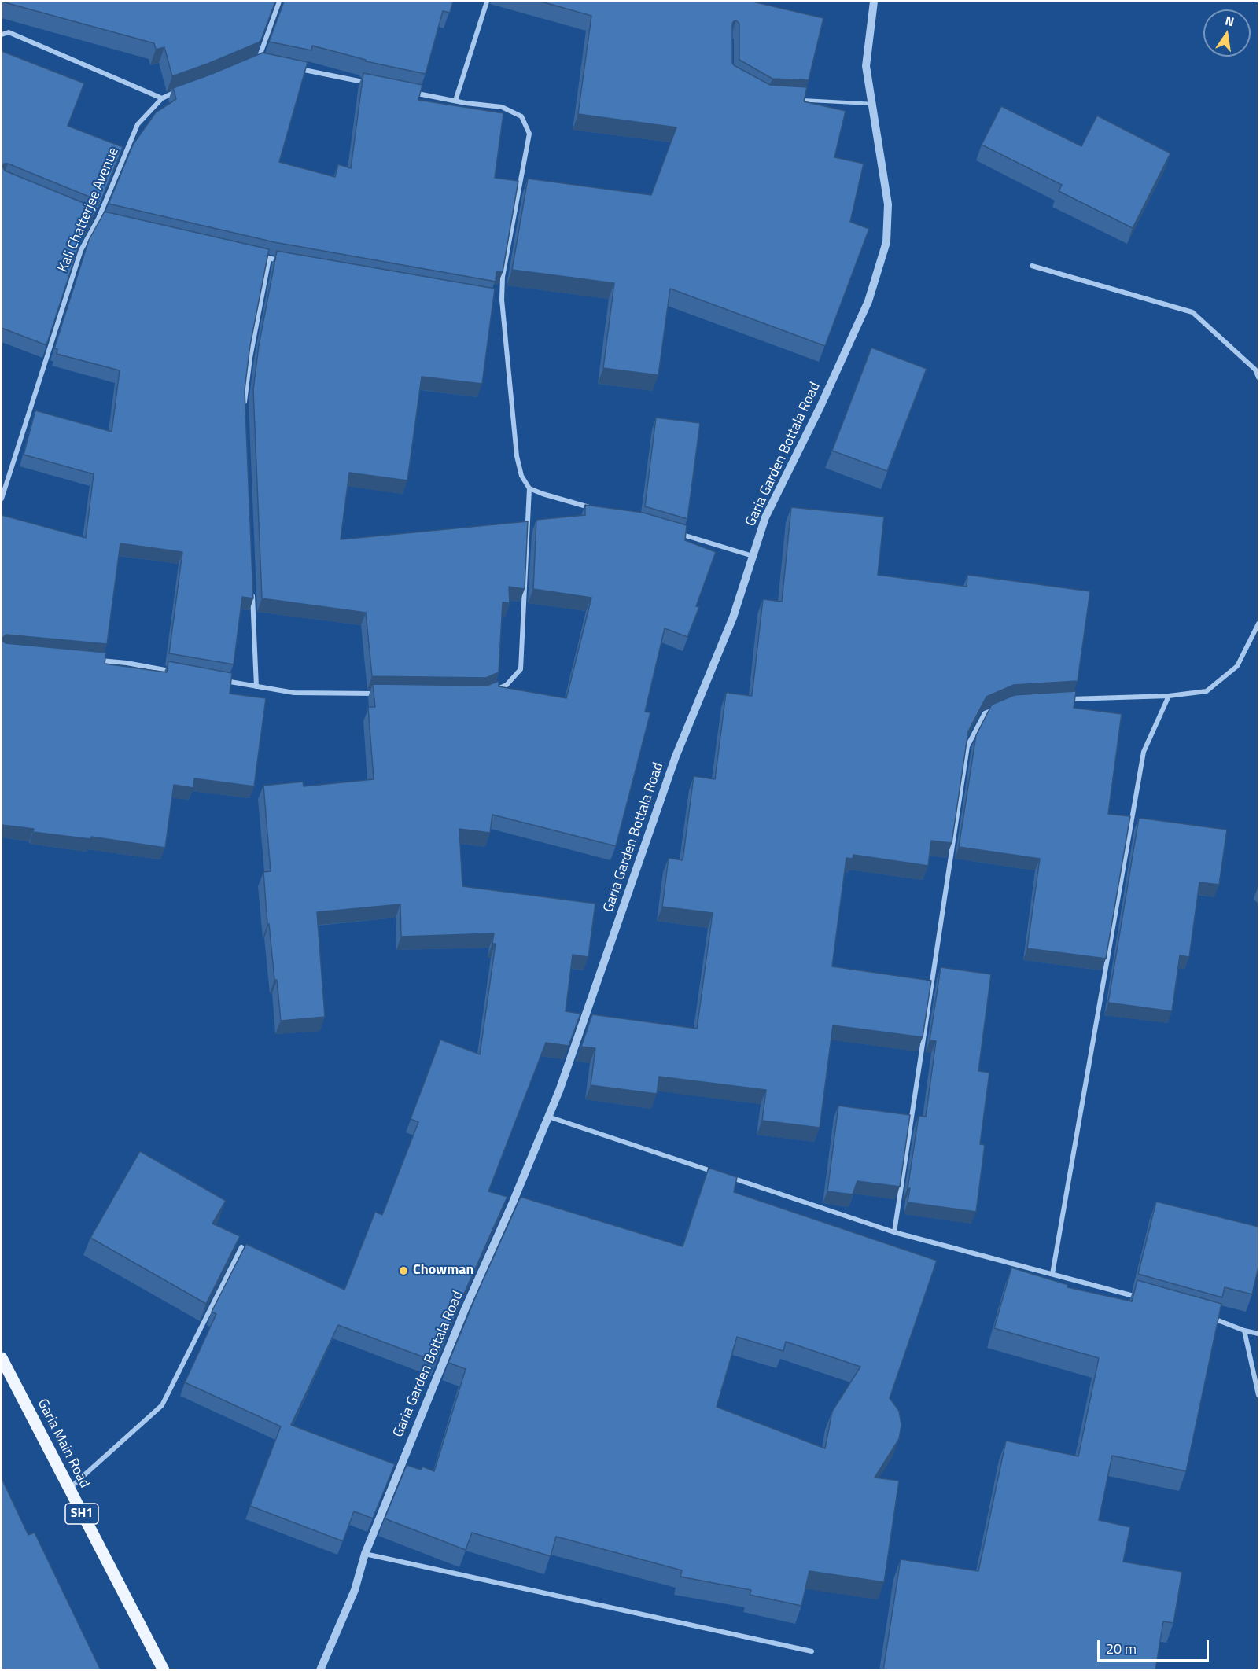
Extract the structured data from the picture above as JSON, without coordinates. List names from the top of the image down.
{
  "streets": {
    "main road": ["Garia Main Road", "SH1"],
    "street": ["Kali Chatterjee Avenue", "Garia Garden Bottala Road"]
  },
  "places": ["Chowman"],
  "scale_bar": "20 m",
  "north": "top"
}
